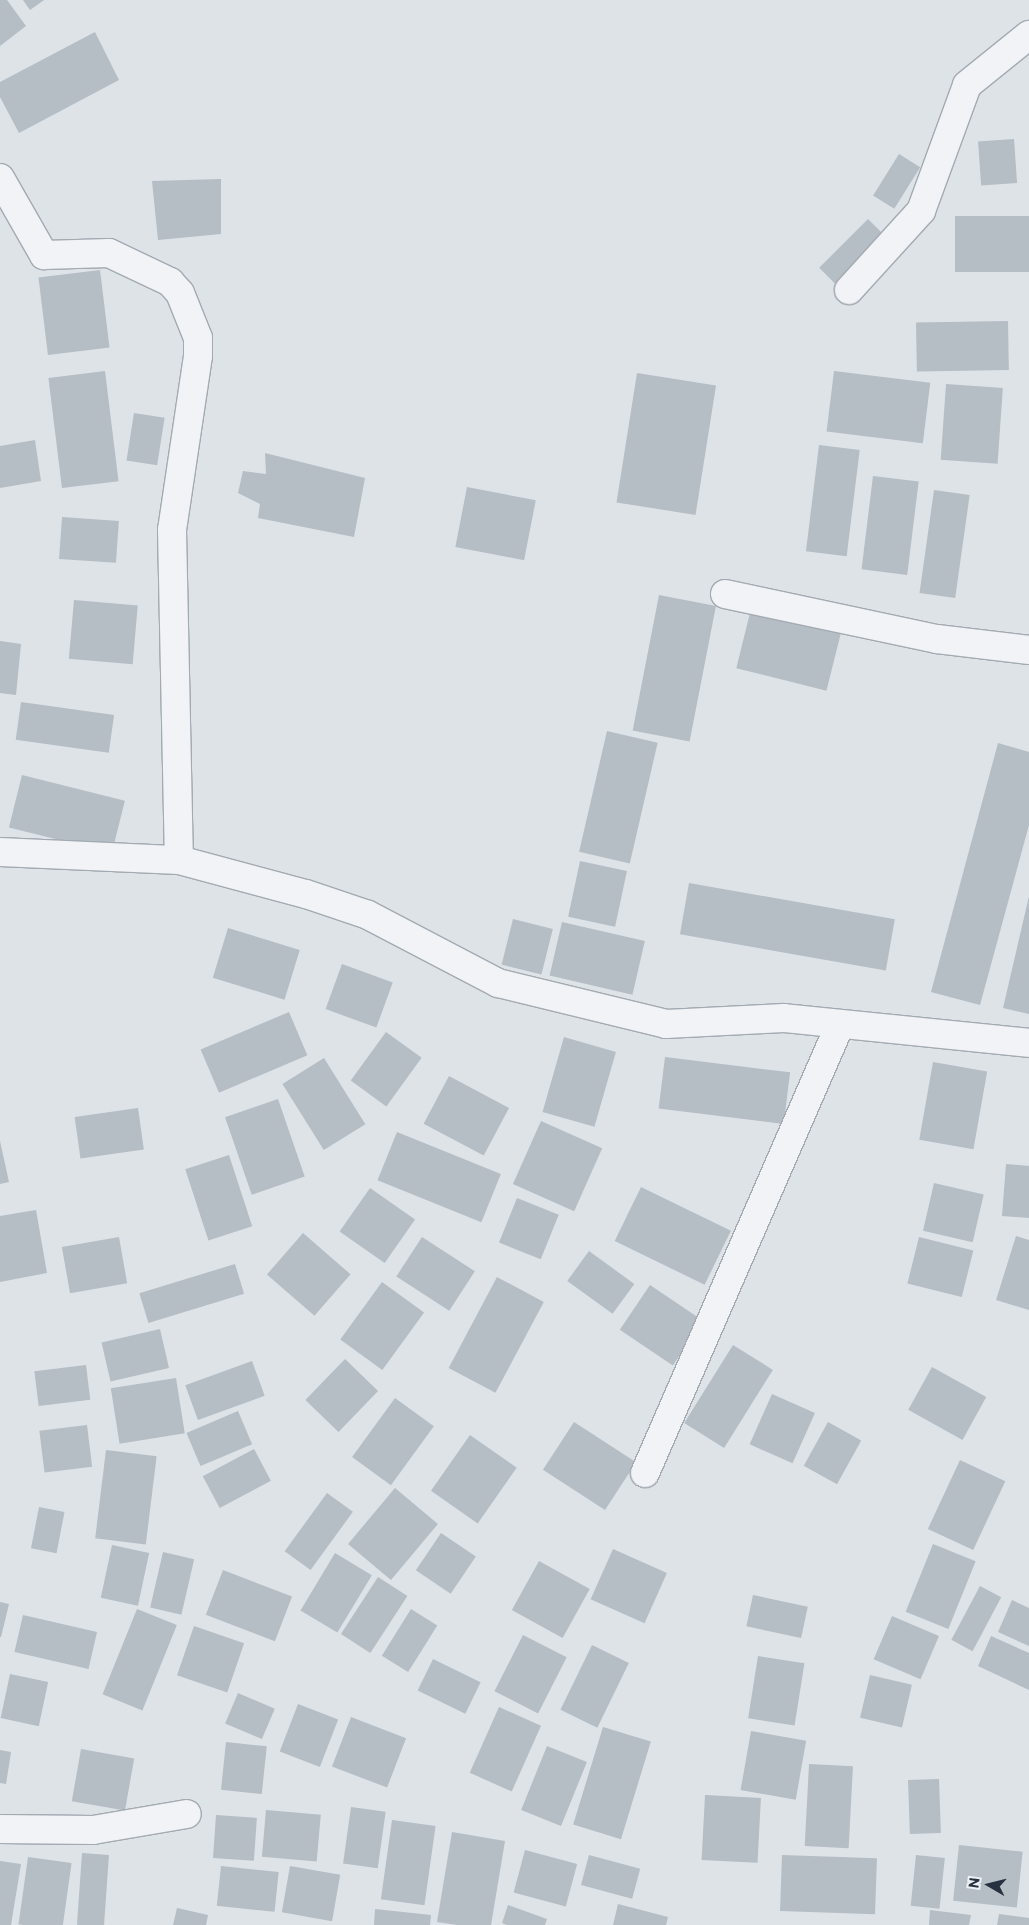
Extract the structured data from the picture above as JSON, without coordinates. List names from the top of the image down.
{
  "north": "left"
}
